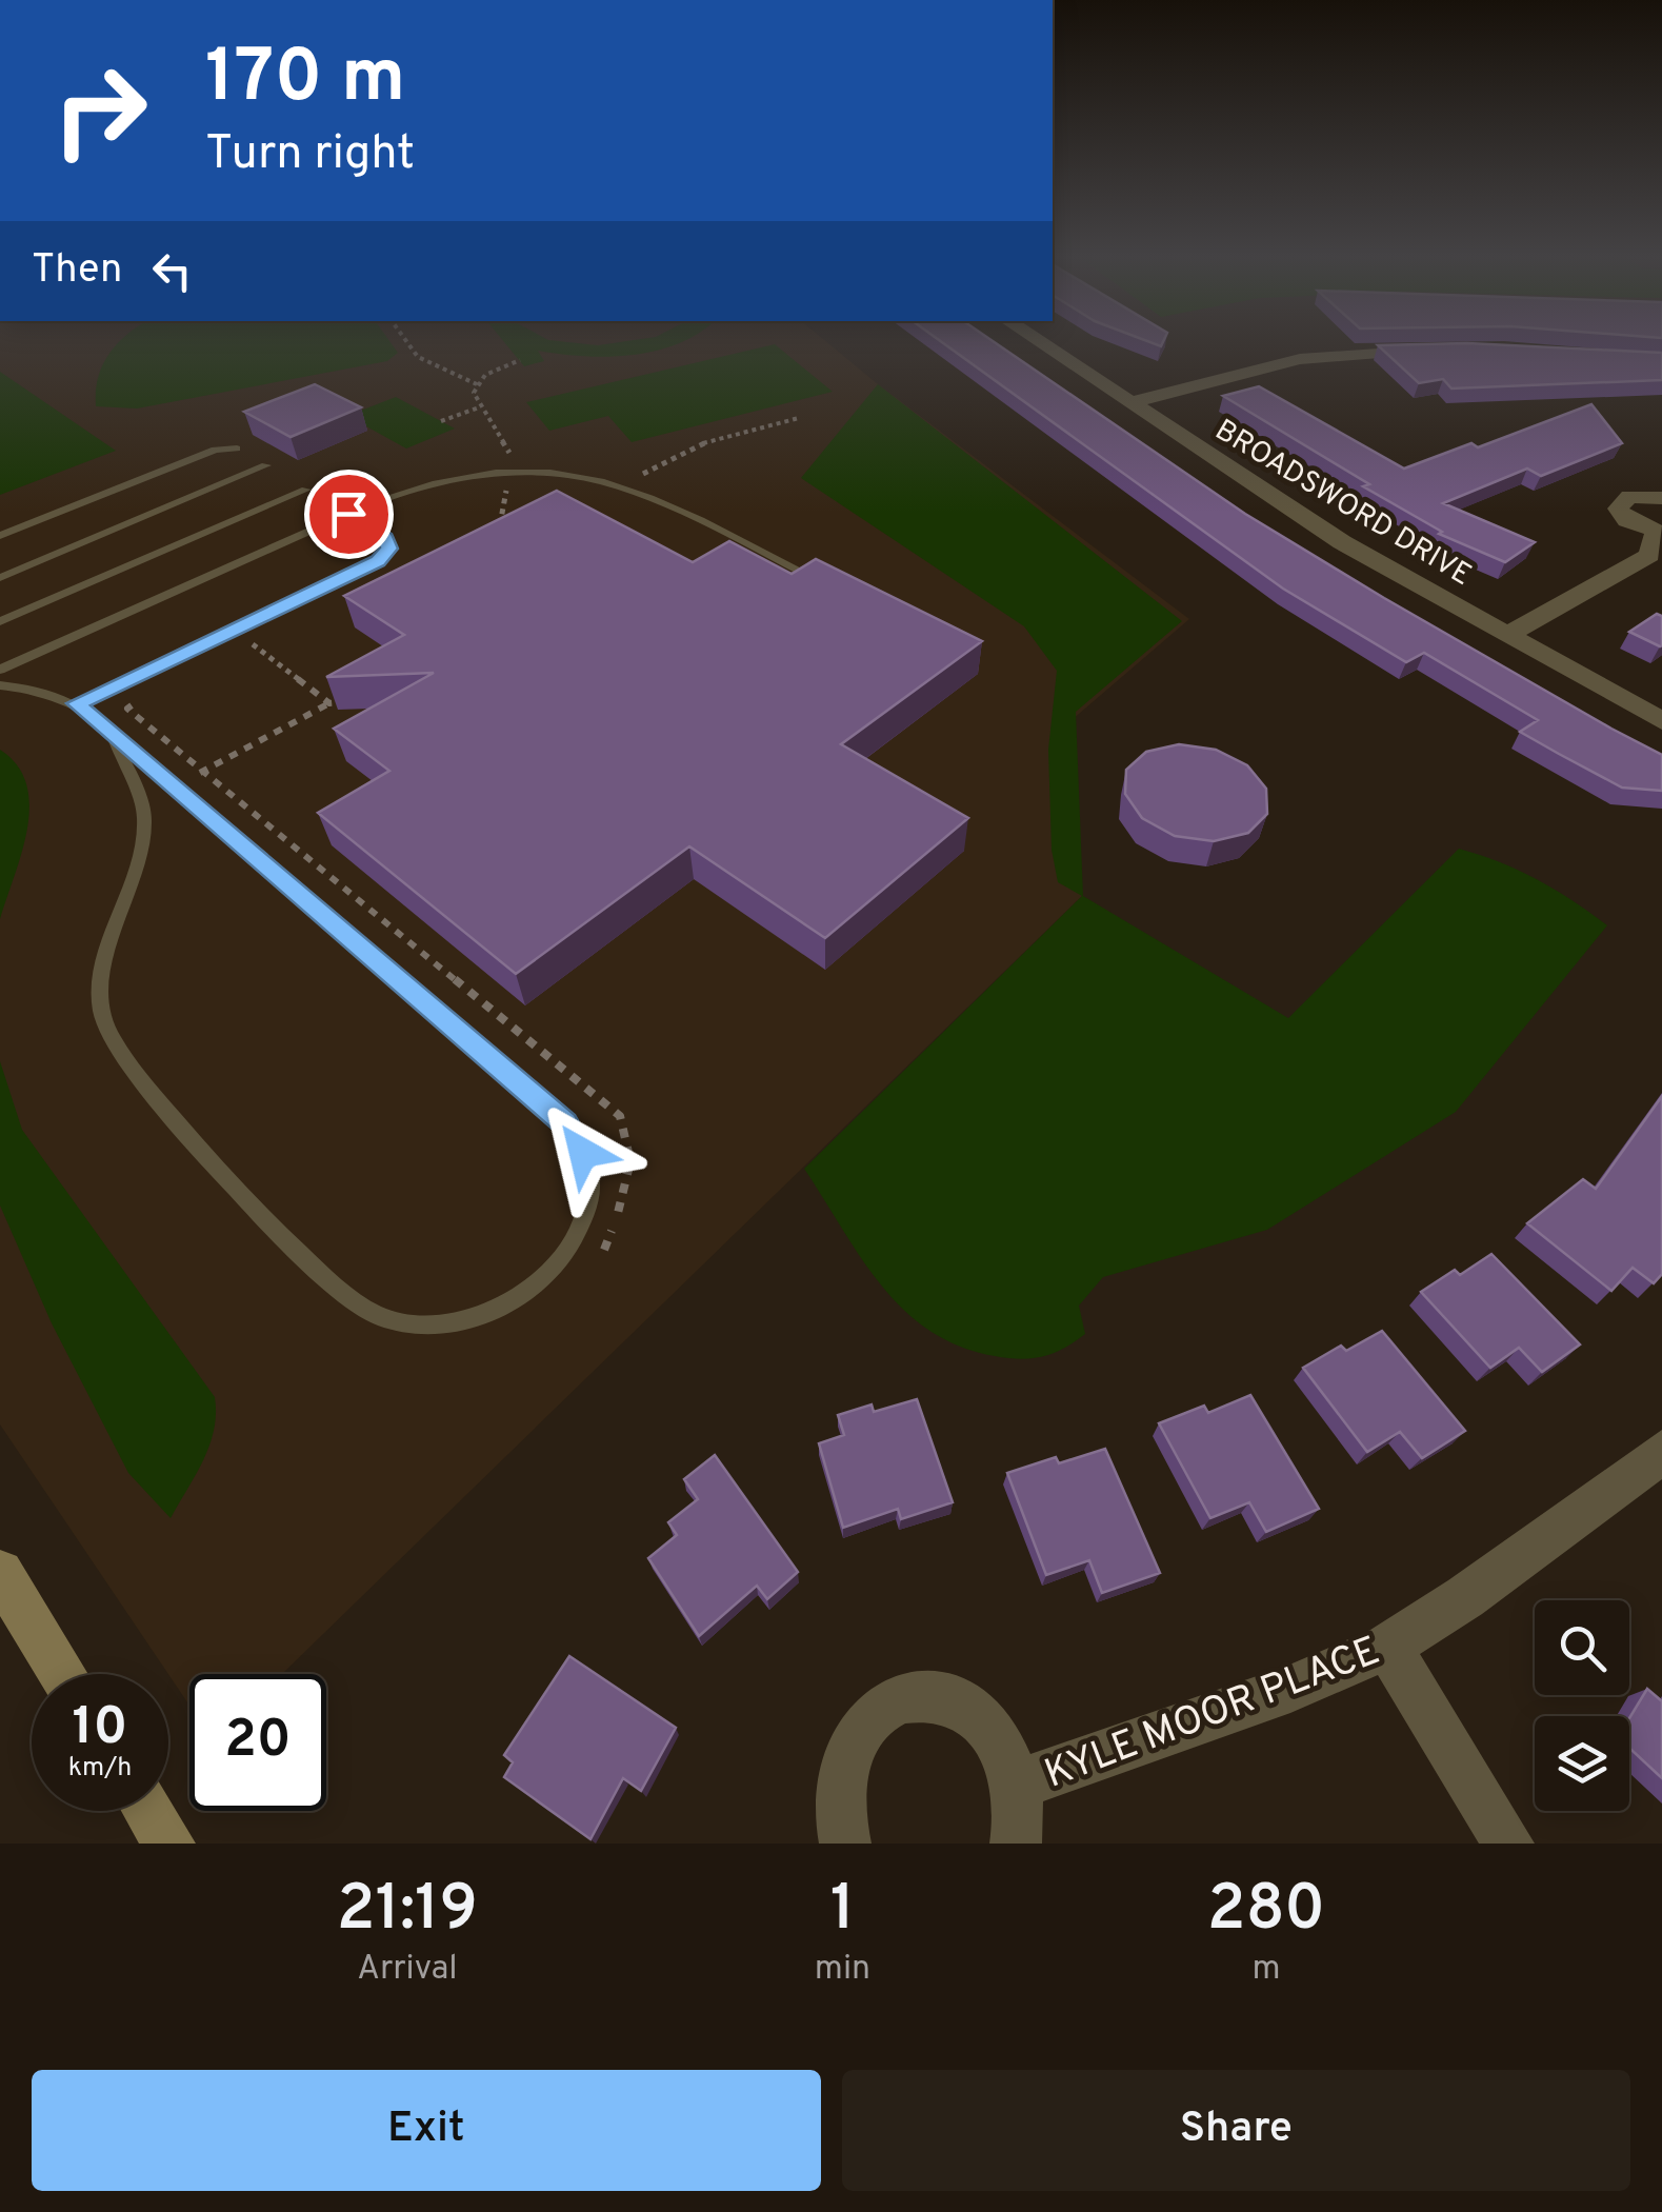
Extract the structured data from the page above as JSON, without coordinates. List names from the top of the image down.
{
  "streets": {
    "street": ["BROADSWORD DRIVE", "KYLE MOOR PLACE"]
  },
  "page": {
    "turn": ["170 m", "Turn right"],
    "then": "Then",
    "speed": "10 km/h",
    "limit": "20",
    "eta": [
      "21:19",
      "Arrival",
      "1",
      "min",
      "280",
      "m"
    ],
    "buttons": ["Exit", "Share"]
  }
}
